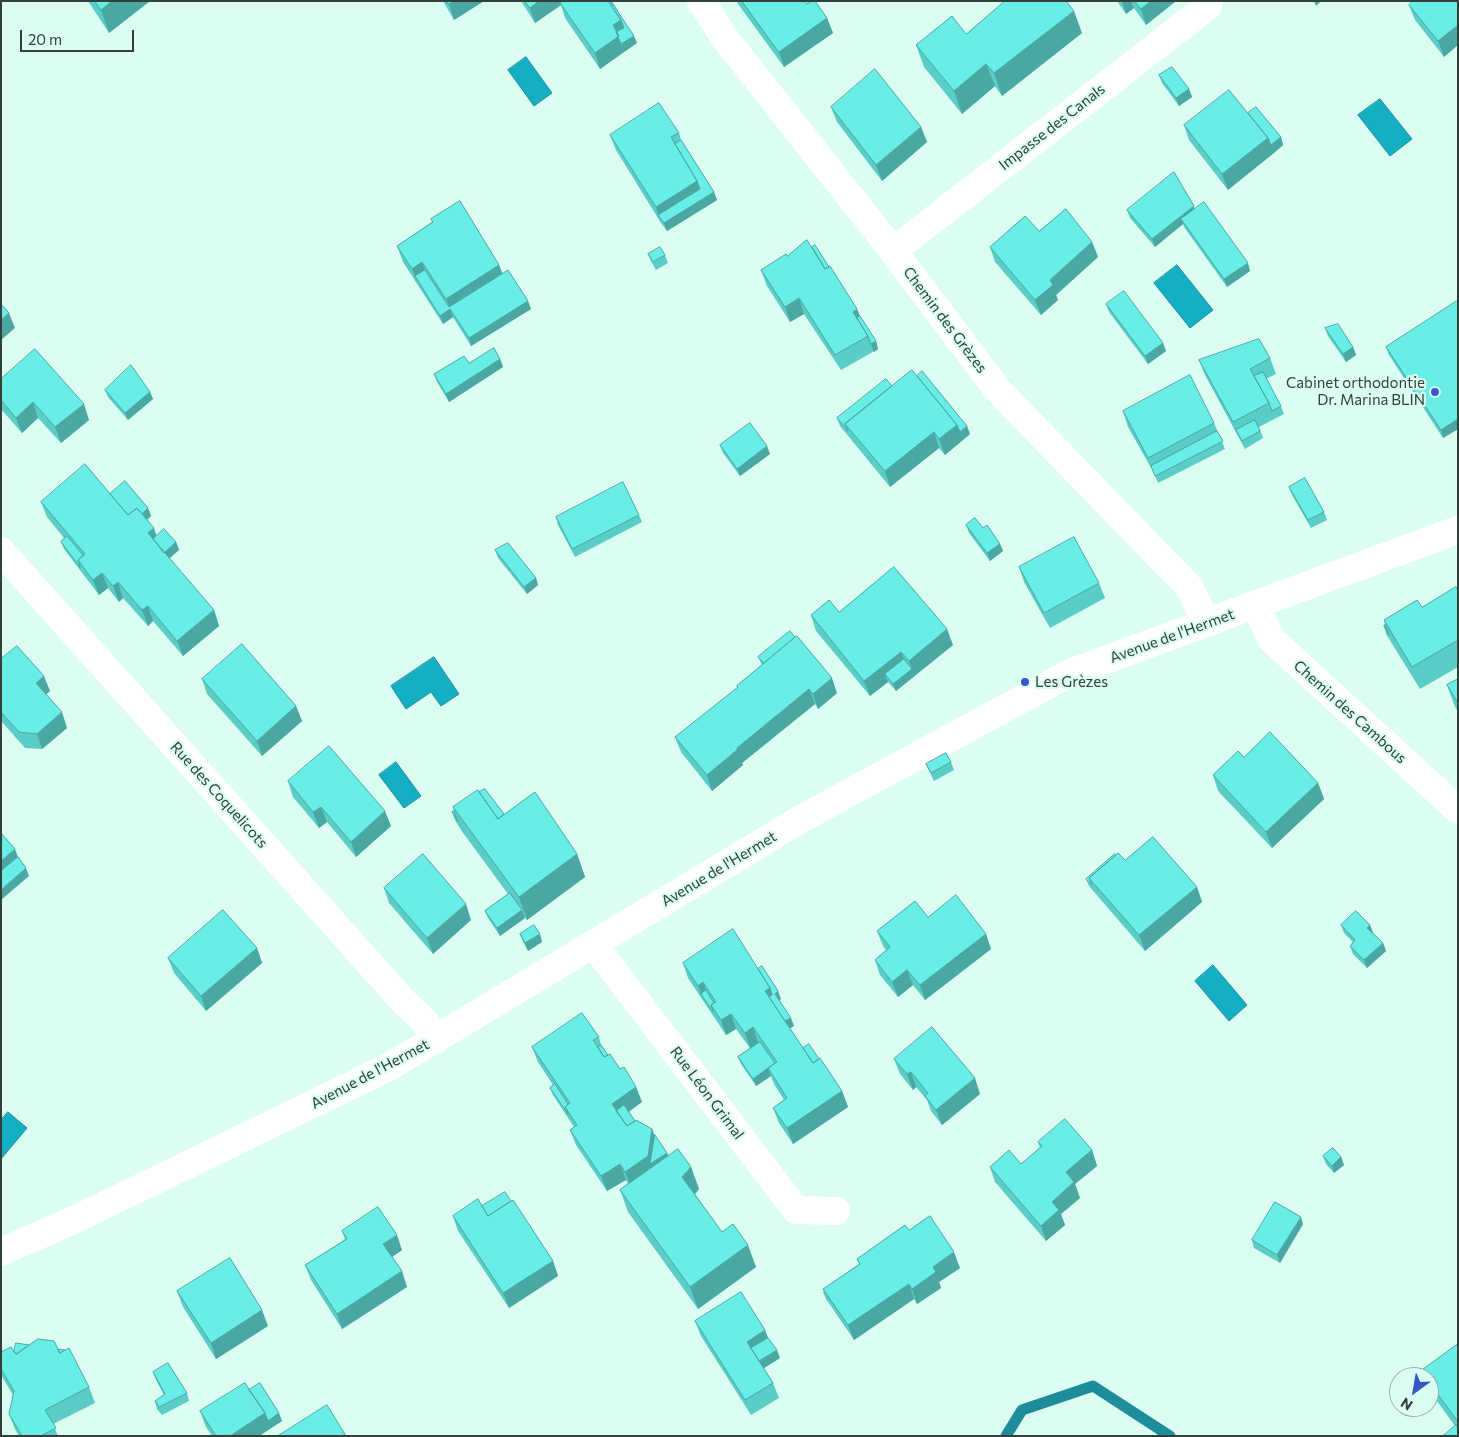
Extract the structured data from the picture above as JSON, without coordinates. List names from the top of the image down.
{
  "streets": {
    "street": [
      "Impasse des Canals",
      "Chemin des Grèzes",
      "Avenue de l'Hermet",
      "Chemin des Cambous",
      "Rue des Coquelicots",
      "Rue Léon Grimal"
    ]
  },
  "crossings": [
    ["Impasse des Canals", "Chemin des Grèzes"],
    ["Chemin des Grèzes", "Avenue de l'Hermet"],
    ["Avenue de l'Hermet", "Chemin des Cambous"],
    ["Avenue de l'Hermet", "Rue des Coquelicots"],
    ["Avenue de l'Hermet", "Rue Léon Grimal"]
  ],
  "places": ["Cabinet orthodontie Dr. Marina BLIN", "Les Grèzes"],
  "scale_bar": "20 m",
  "north": "bottom left"
}
